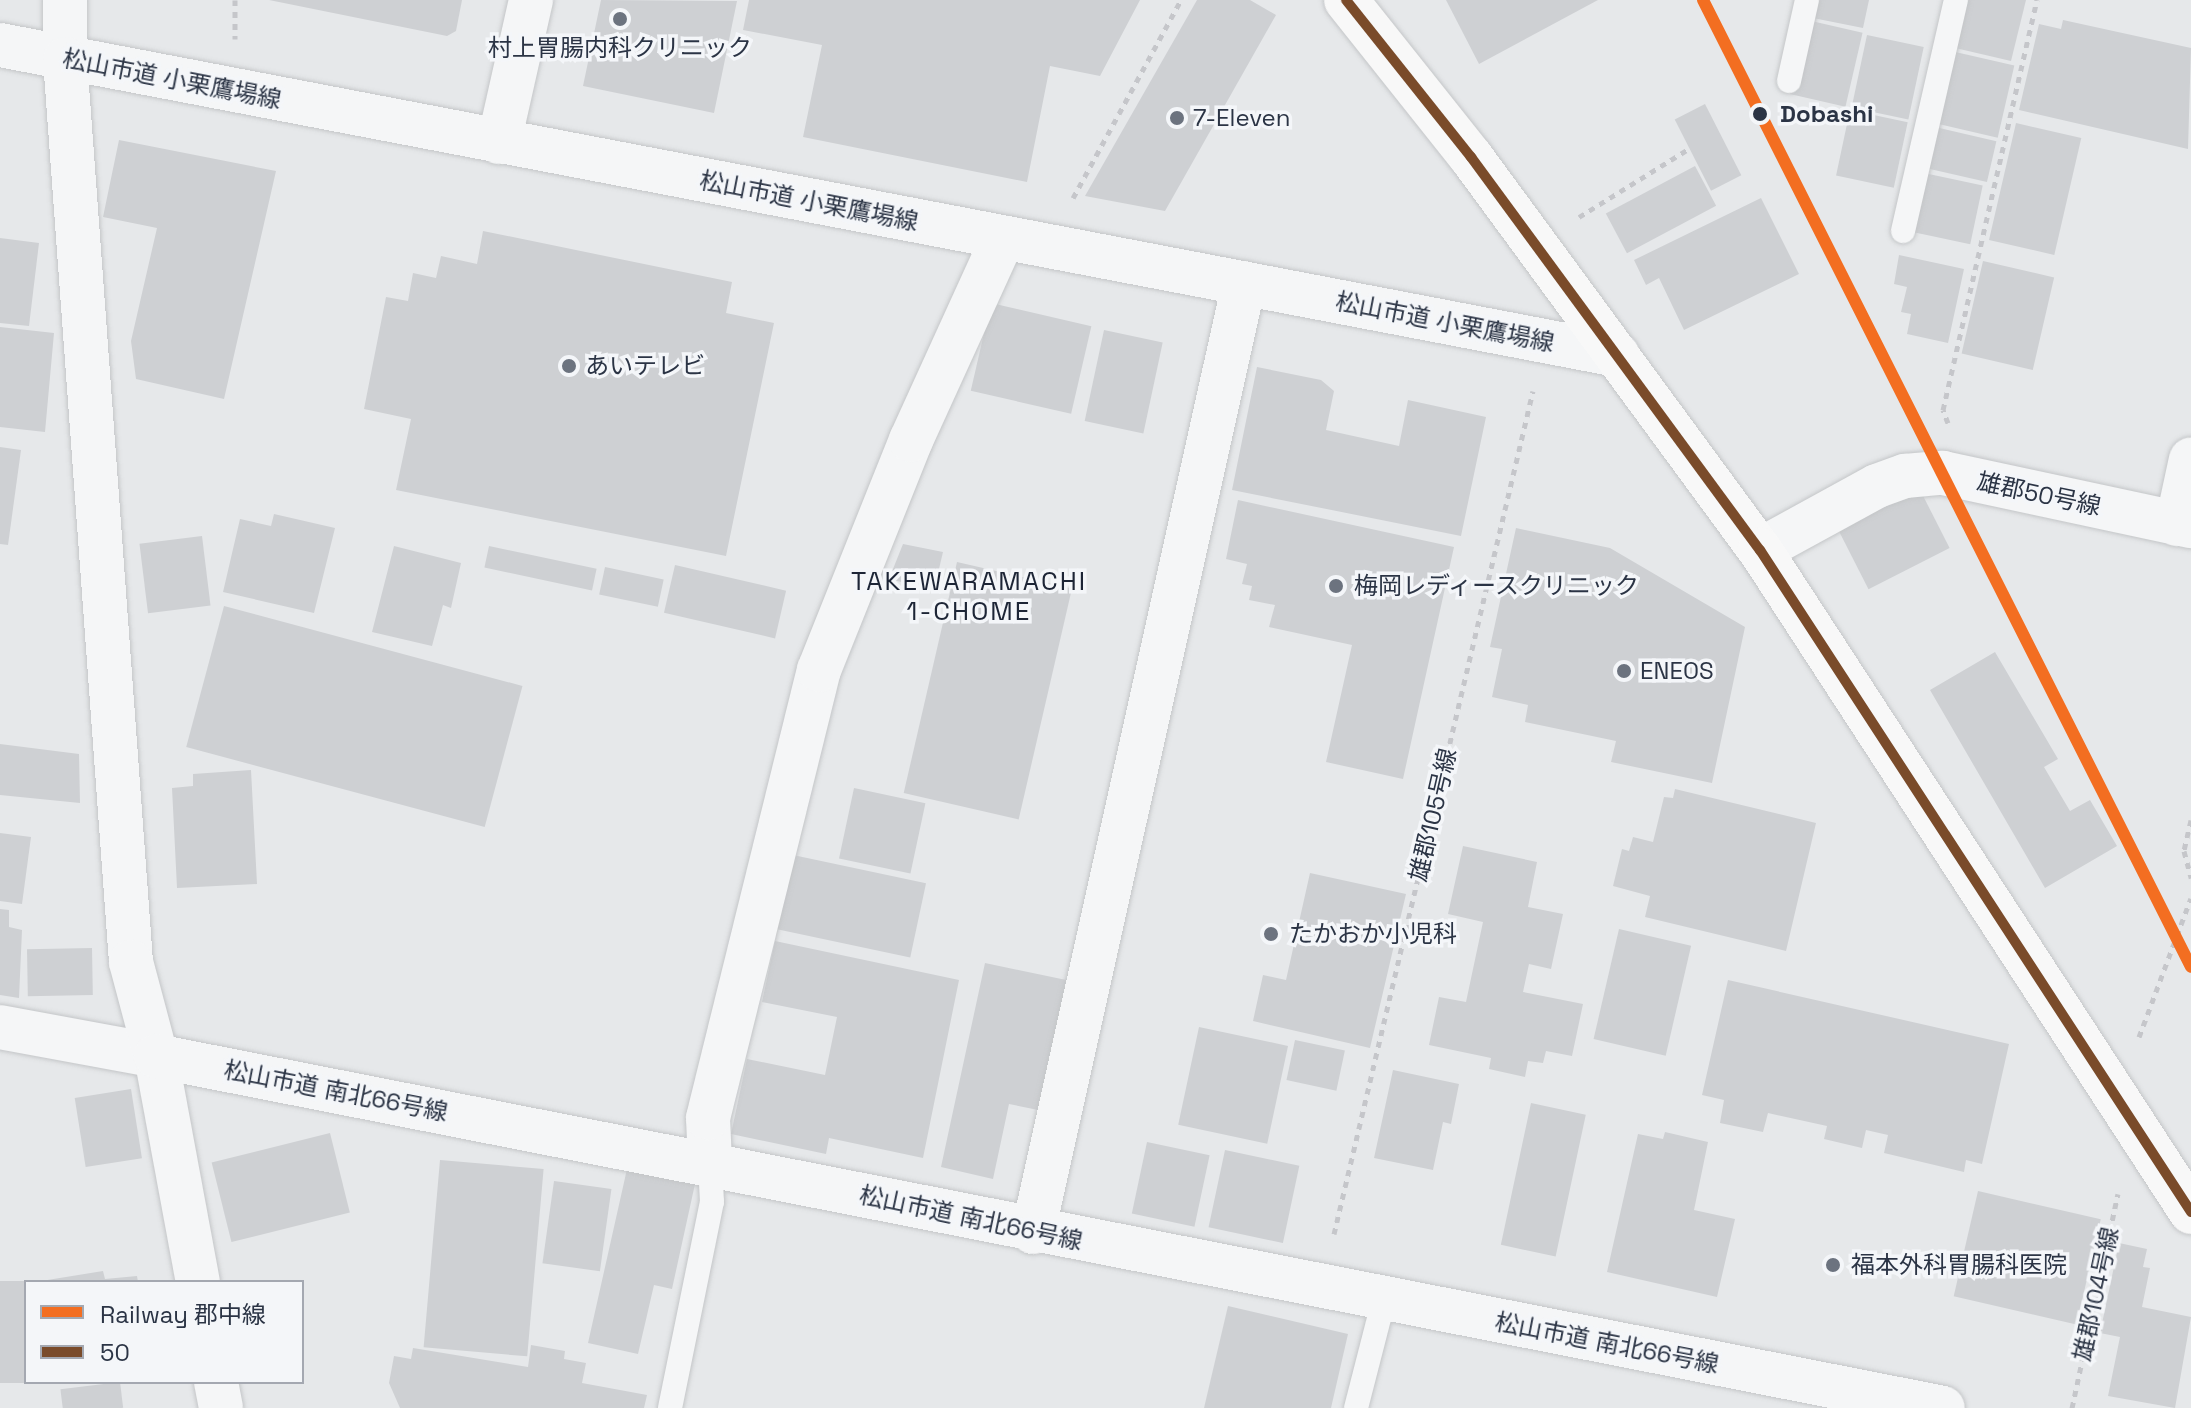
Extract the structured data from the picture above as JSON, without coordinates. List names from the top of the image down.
{
  "streets": {
    "street": ["松山市道 小栗鷹場線", "雄郡50号線", "松山市道 南北66号線"],
    "path": ["雄郡105号線", "雄郡104号線"]
  },
  "crossings": [
    ["雄郡105号線", "松山市道 南北66号線"]
  ],
  "districts": ["TAKEWARAMACHI 1-CHOME"],
  "places": [
    "村上胃腸内科クリニック",
    "Dobashi",
    "7-Eleven",
    "あいテレビ",
    "梅岡レディースクリニック",
    "ENEOS",
    "たかおか小児科",
    "福本外科胃腸科医院"
  ],
  "lines": ["rail line 郡中線", "transit line 50"],
  "legend": ["Railway 郡中線", "50"]
}
